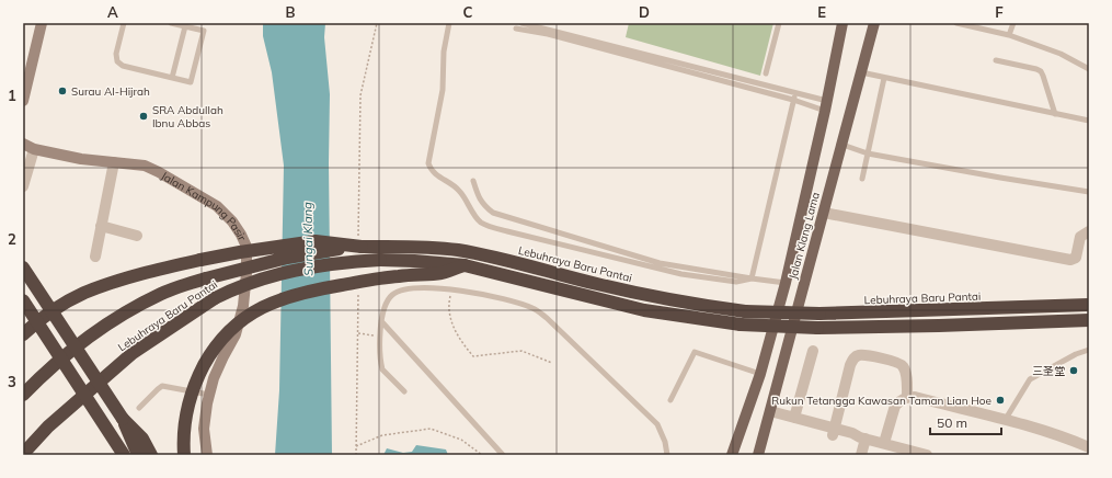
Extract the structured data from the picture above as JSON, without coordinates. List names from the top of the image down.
{
  "streets": {
    "highway": ["Lebuhraya Baru Pantai"],
    "main road": ["Jalan Klang Lama"],
    "street": ["Jalan Kampung Pasir"]
  },
  "water": ["Sungai Klang"],
  "places": [
    "Surau Al-Hijrah",
    "SRA Abdullah Ibnu Abbas",
    "三圣堂",
    "Rukun Tetangga Kawasan Taman Lian Hoe"
  ],
  "scale_bar": "50 m",
  "grid": {
    "columns": [
      "A",
      "B",
      "C",
      "D",
      "E",
      "F"
    ],
    "rows": ["1", "2", "3"]
  }
}
